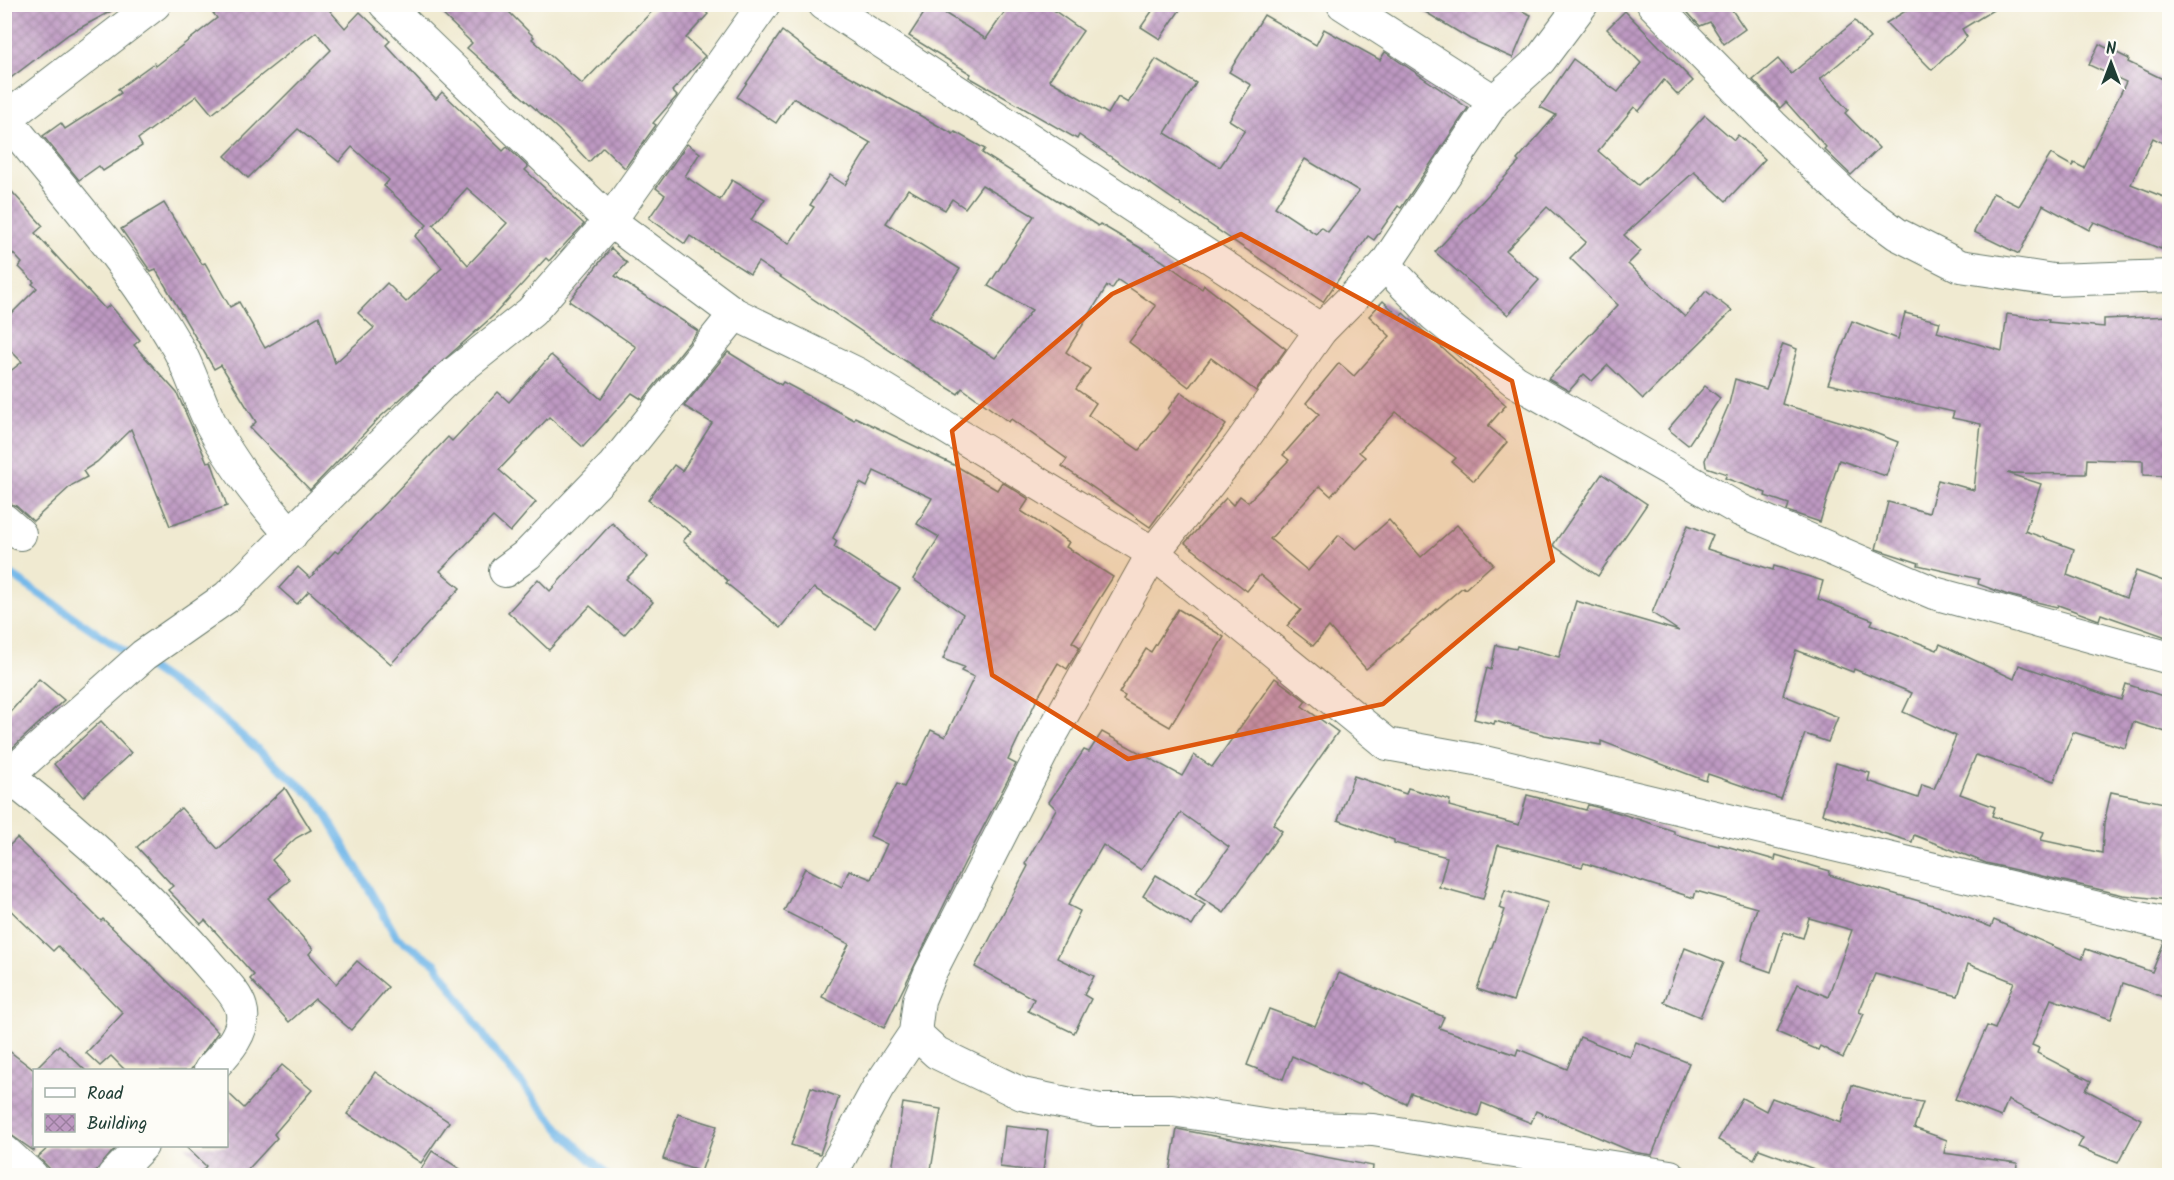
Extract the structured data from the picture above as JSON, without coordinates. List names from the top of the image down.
{
  "legend": ["Road", "Building"],
  "north": "top"
}
